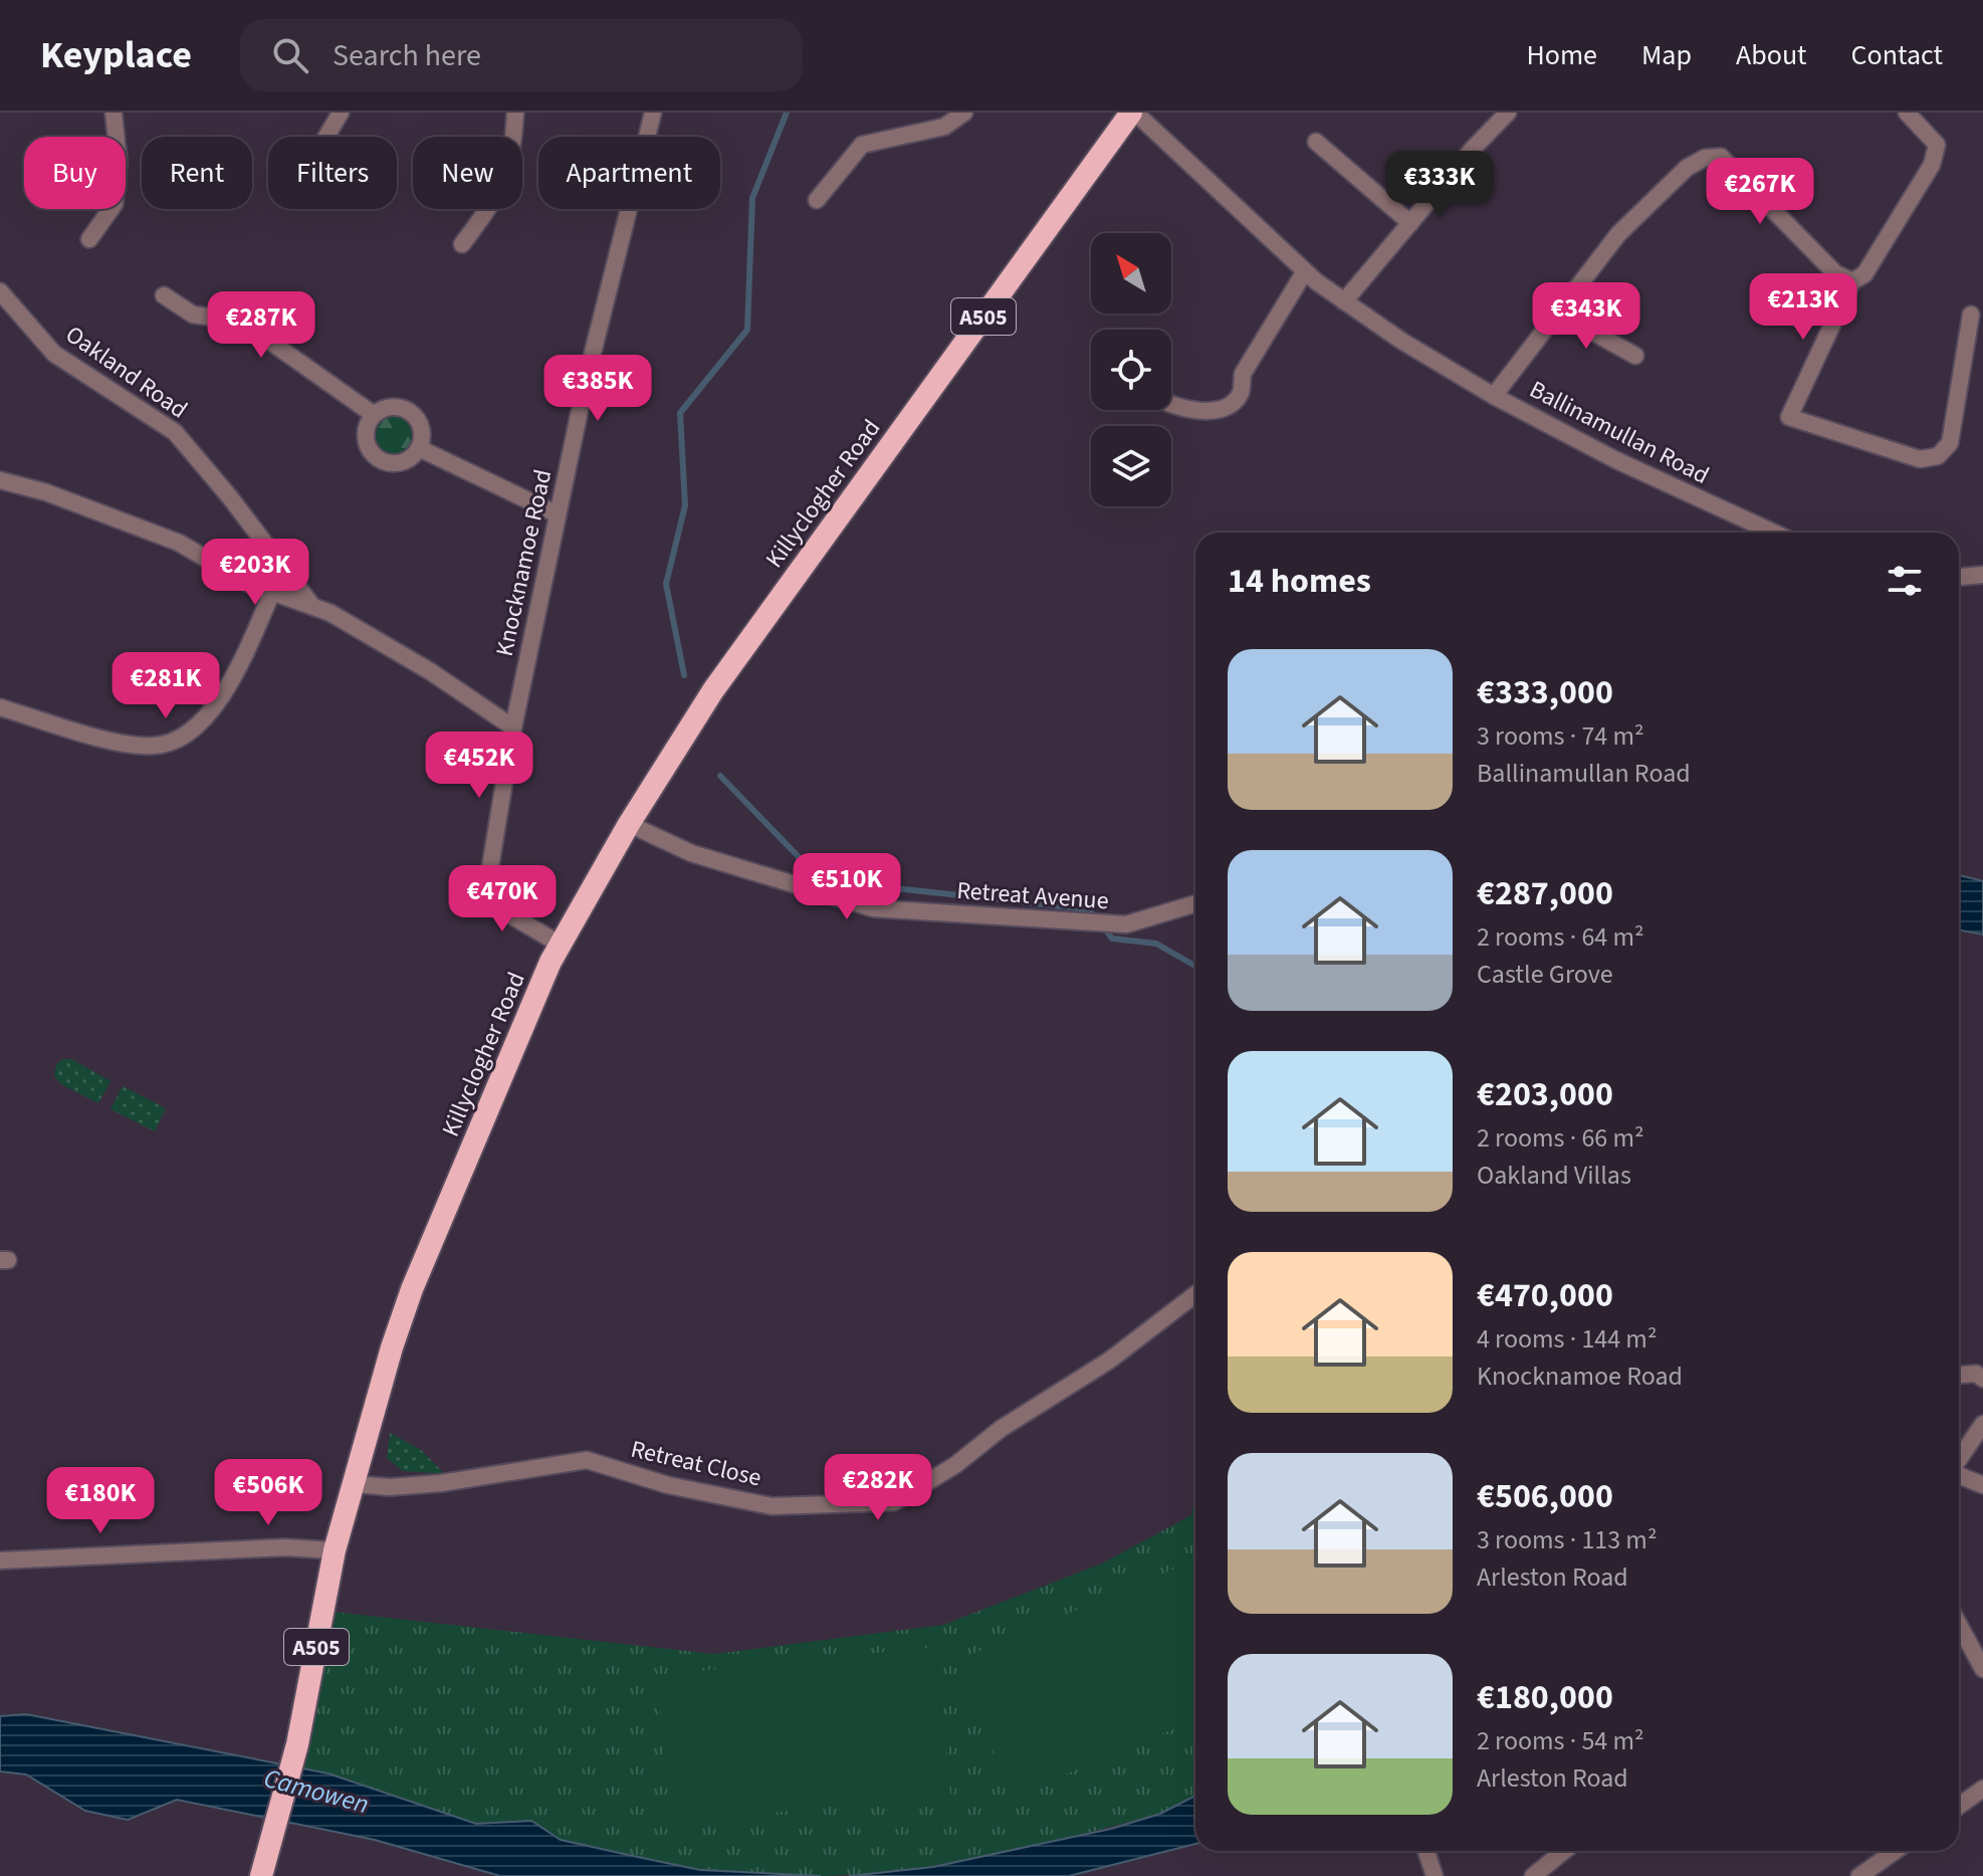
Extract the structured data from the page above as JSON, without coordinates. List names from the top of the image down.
{
  "streets": {
    "highway": ["A505", "Killyclogher Road"],
    "street": [
      "Oakland Road",
      "Ballinamullan Road",
      "Knocknamoe Road",
      "Retreat Avenue",
      "Retreat Close"
    ]
  },
  "crossings": [
    ["Ballinamullan Road", "Killyclogher Road"],
    ["Killyclogher Road", "Knocknamoe Road"],
    ["Killyclogher Road", "Retreat Avenue"],
    ["Killyclogher Road", "Retreat Close"]
  ],
  "water": ["Camowen"],
  "north": "top left",
  "page": {
    "header": "Keyplace",
    "search": "Search here",
    "nav": [
      "Home",
      "Map",
      "About",
      "Contact"
    ],
    "chip": [
      "Buy",
      "Rent",
      "Filters",
      "New",
      "Apartment"
    ],
    "price": [
      "€333K",
      "€267K",
      "€213K",
      "€343K",
      "€287K",
      "€385K",
      "€203K",
      "€281K",
      "€452K",
      "€510K",
      "€470K",
      "€282K",
      "€506K",
      "€180K"
    ],
    "heading": "14 homes",
    "list": [
      {
        "name": "€333,000",
        "note": "3 rooms · 74 m² · Ballinamullan Road"
      },
      {
        "name": "€287,000",
        "note": "2 rooms · 64 m² · Castle Grove"
      },
      {
        "name": "€203,000",
        "note": "2 rooms · 66 m² · Oakland Villas"
      },
      {
        "name": "€470,000",
        "note": "4 rooms · 144 m² · Knocknamoe Road"
      },
      {
        "name": "€506,000",
        "note": "3 rooms · 113 m² · Arleston Road"
      },
      {
        "name": "€180,000",
        "note": "2 rooms · 54 m² · Arleston Road"
      }
    ]
  }
}
